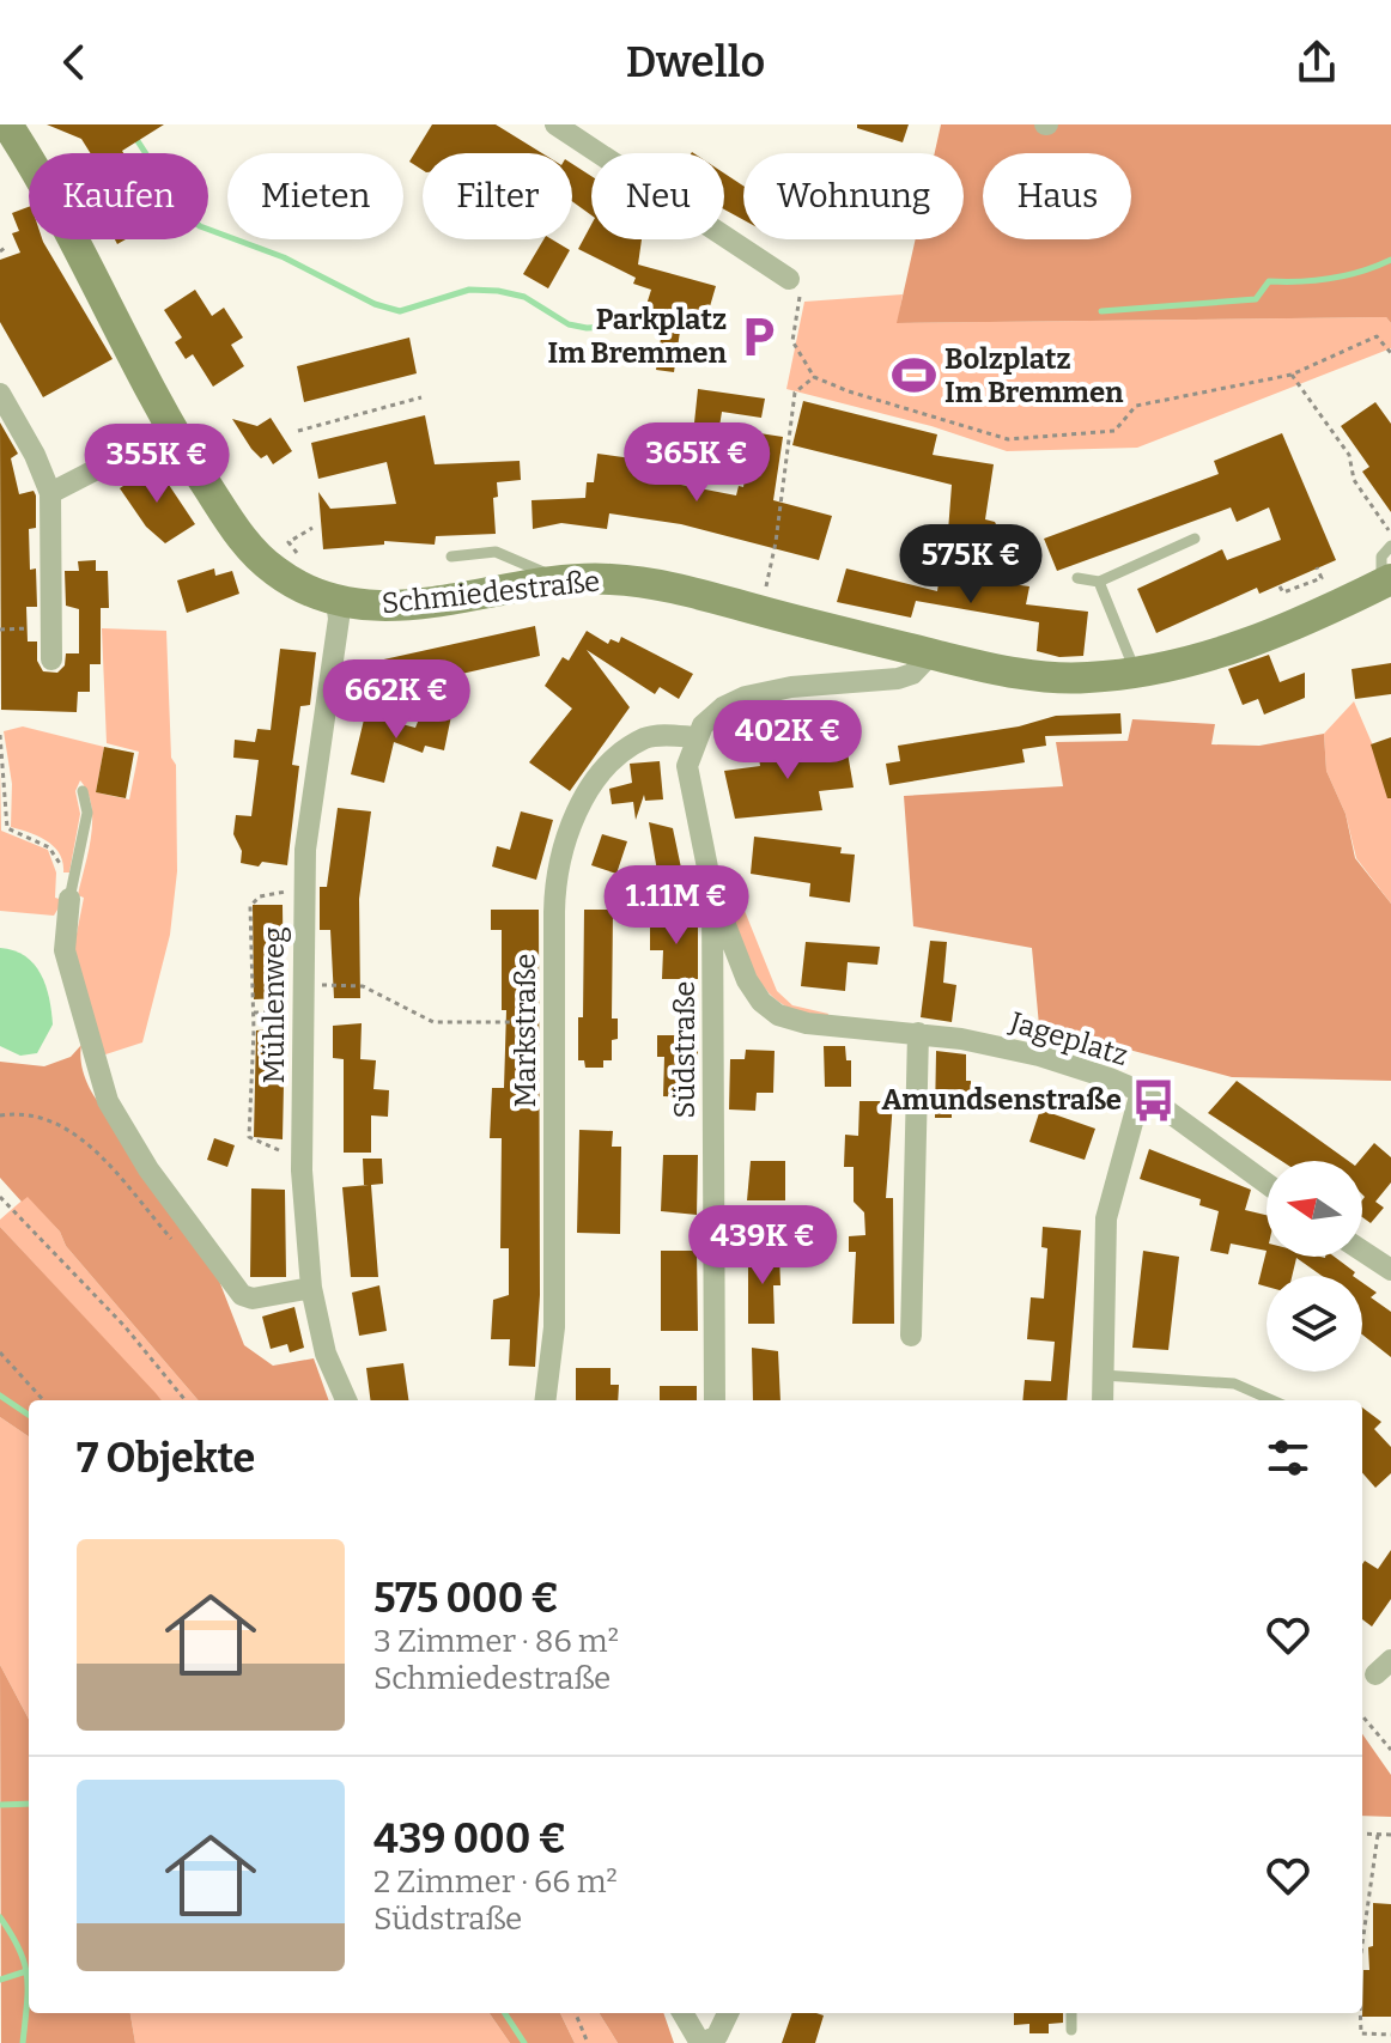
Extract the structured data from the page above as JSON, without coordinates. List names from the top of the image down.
{
  "streets": {
    "main road": ["Schmiedestraße"],
    "street": [
      "Mühlenweg",
      "Markstraße",
      "Jageplatz",
      "Südstraße"
    ]
  },
  "crossings": [
    ["Schmiedestraße", "Mühlenweg"],
    ["Markstraße", "Südstraße"],
    ["Jageplatz", "Südstraße"]
  ],
  "places": {
    "parking": ["Parkplatz Im Bremmen"],
    "sports": ["Bolzplatz Im Bremmen"],
    "bus stop": ["Amundsenstraße"]
  },
  "north": "left",
  "page": {
    "header": "Dwello",
    "chip": [
      "Kaufen",
      "Mieten",
      "Filter",
      "Neu",
      "Wohnung",
      "Haus"
    ],
    "price": [
      "365K €",
      "355K €",
      "575K €",
      "662K €",
      "402K €",
      "1.11M €",
      "439K €"
    ],
    "heading": "7 Objekte",
    "list": [
      {
        "name": "575 000 €",
        "note": "3 Zimmer · 86 m² · Schmiedestraße"
      },
      {
        "name": "439 000 €",
        "note": "2 Zimmer · 66 m² · Südstraße"
      }
    ]
  }
}
